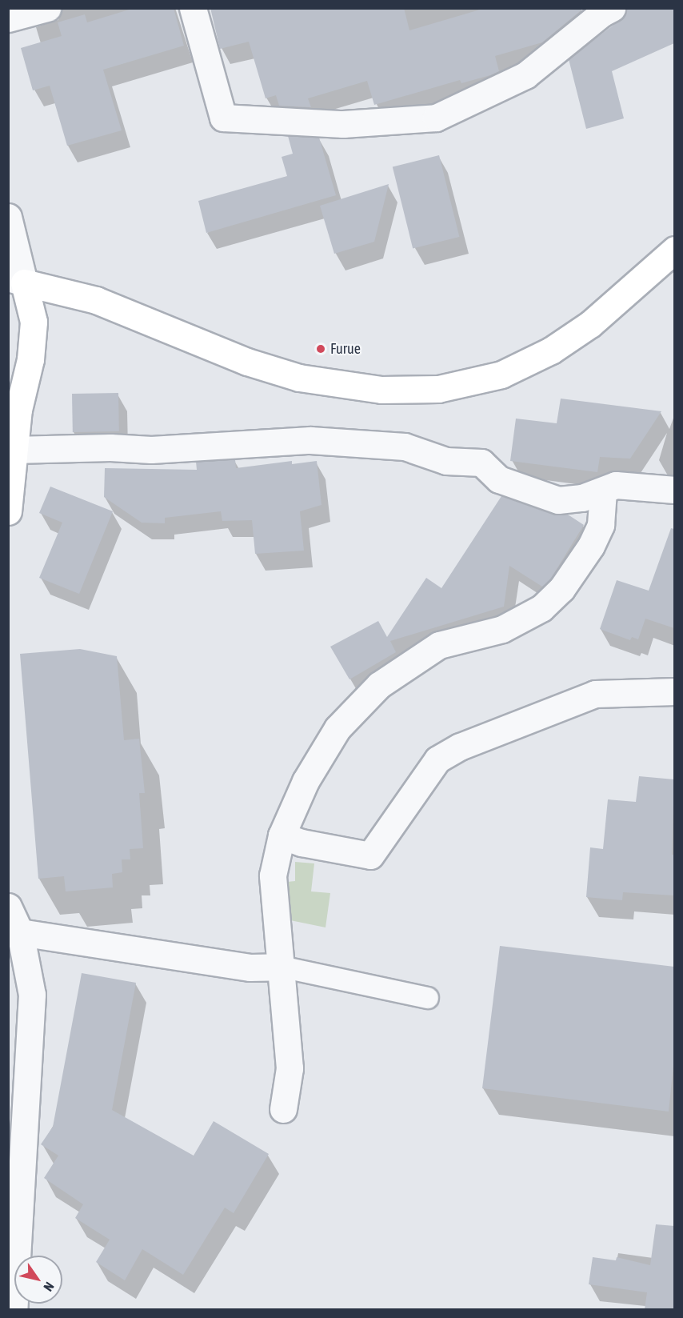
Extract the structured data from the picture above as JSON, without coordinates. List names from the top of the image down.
{
  "places": ["Furue"],
  "north": "bottom right"
}
